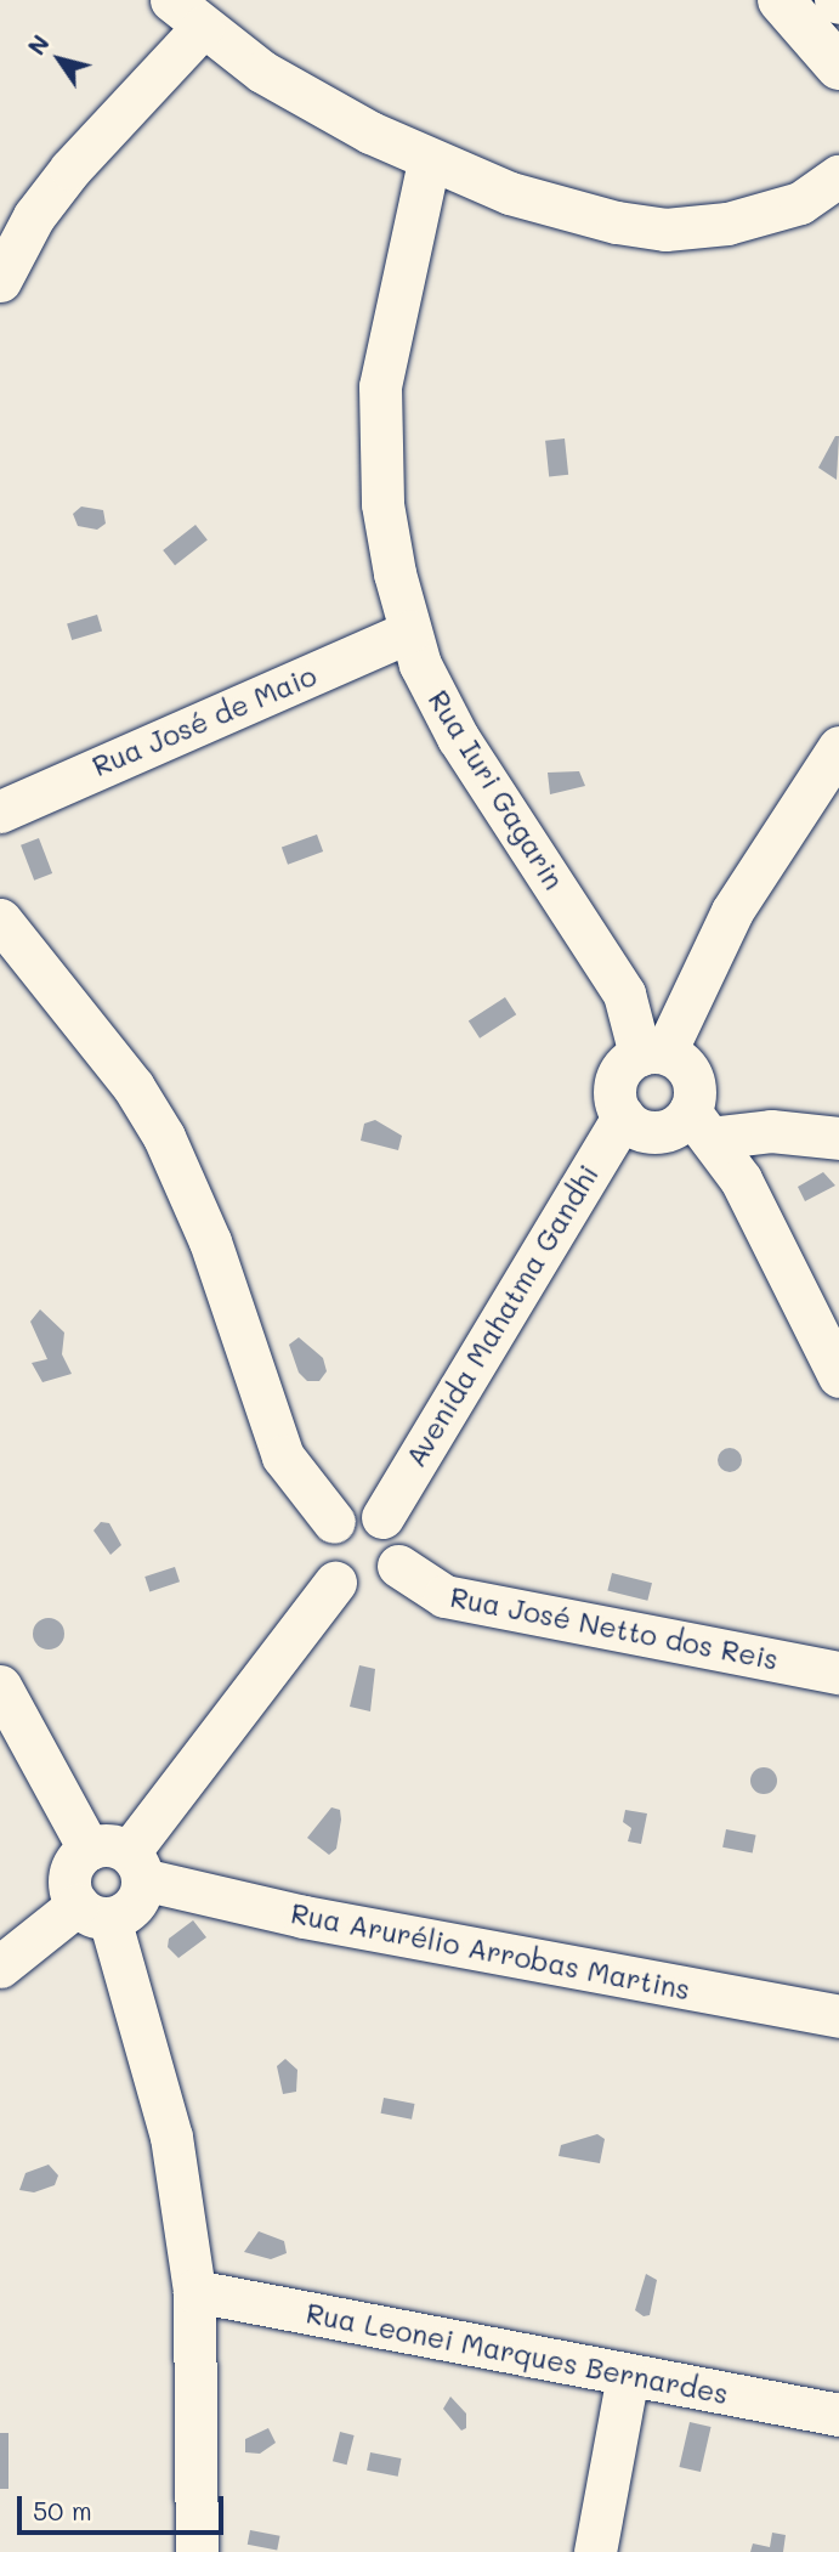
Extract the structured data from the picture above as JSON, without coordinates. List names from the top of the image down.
{
  "streets": {
    "street": [
      "Rua José de Maio",
      "Rua Iuri Gagarin",
      "Avenida Mahatma Gandhi",
      "Rua José Netto dos Reis",
      "Rua Arurélio Arrobas Martins",
      "Rua Leonei Marques Bernardes"
    ]
  },
  "crossings": [
    ["Rua José de Maio", "Rua Iuri Gagarin"],
    ["Rua Iuri Gagarin", "Avenida Mahatma Gandhi"],
    ["Avenida Mahatma Gandhi", "Rua José Netto dos Reis"]
  ],
  "scale_bar": "50 m",
  "north": "top left"
}
